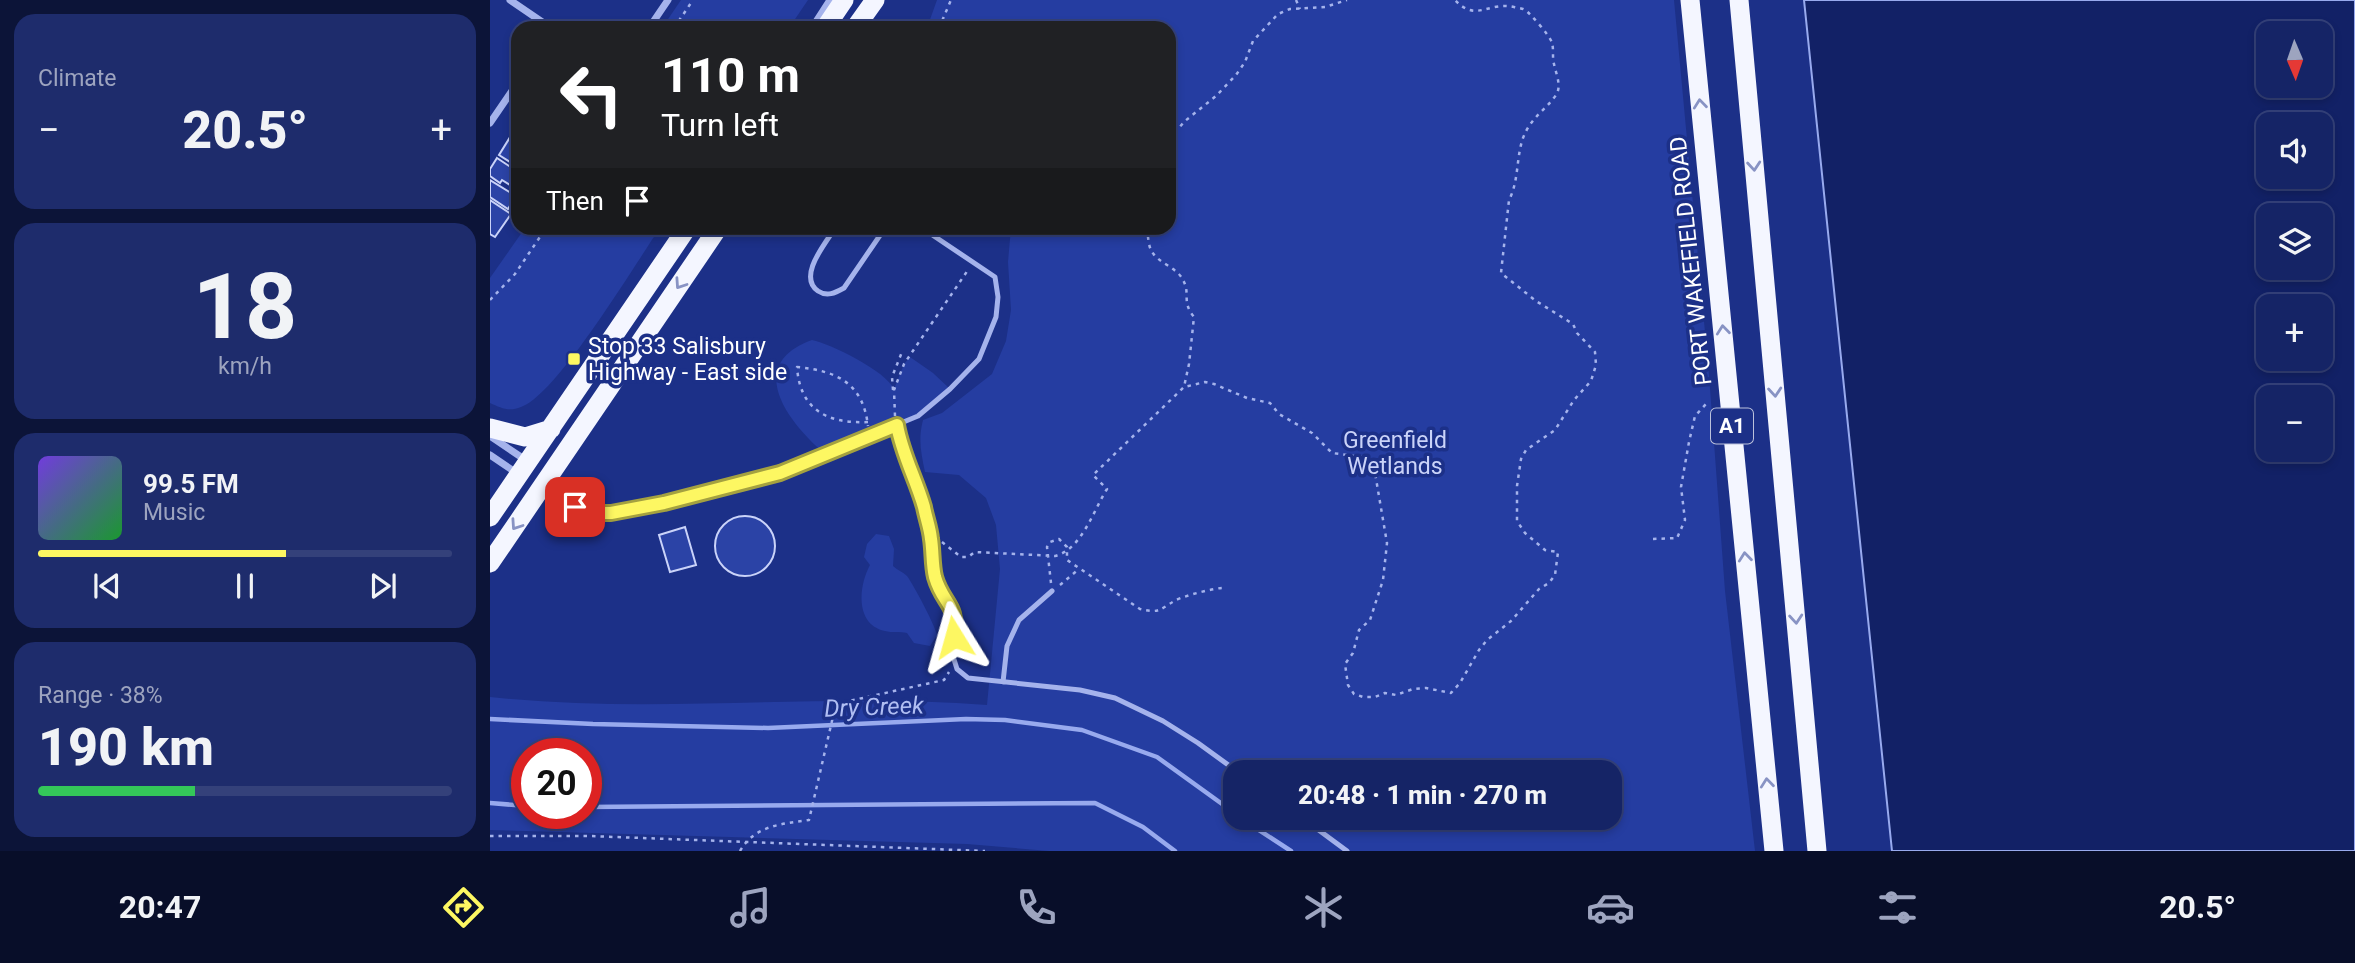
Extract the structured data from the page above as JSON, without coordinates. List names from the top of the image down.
{
  "streets": {
    "highway": ["PORT WAKEFIELD ROAD", "A1"]
  },
  "water": ["Dry Creek"],
  "parks": ["Greenfield Wetlands"],
  "places": {
    "transit": ["Stop 33 Salisbury Highway - East side"]
  },
  "north": "bottom",
  "page": {
    "tile": [
      "Climate",
      ["18", "km/h"],
      ["Range · 38%", "190 km"]
    ],
    "map_buttons": ["+", "−"],
    "turn": ["110 m", "Turn left"],
    "heat": ["−", "20.5°", "+"],
    "then": "Then",
    "song": ["99.5 FM", "Music"],
    "limit": "20",
    "trip": "20:48 · 1 min · 270 m",
    "tabs": ["20:47", "20.5°"]
  }
}
